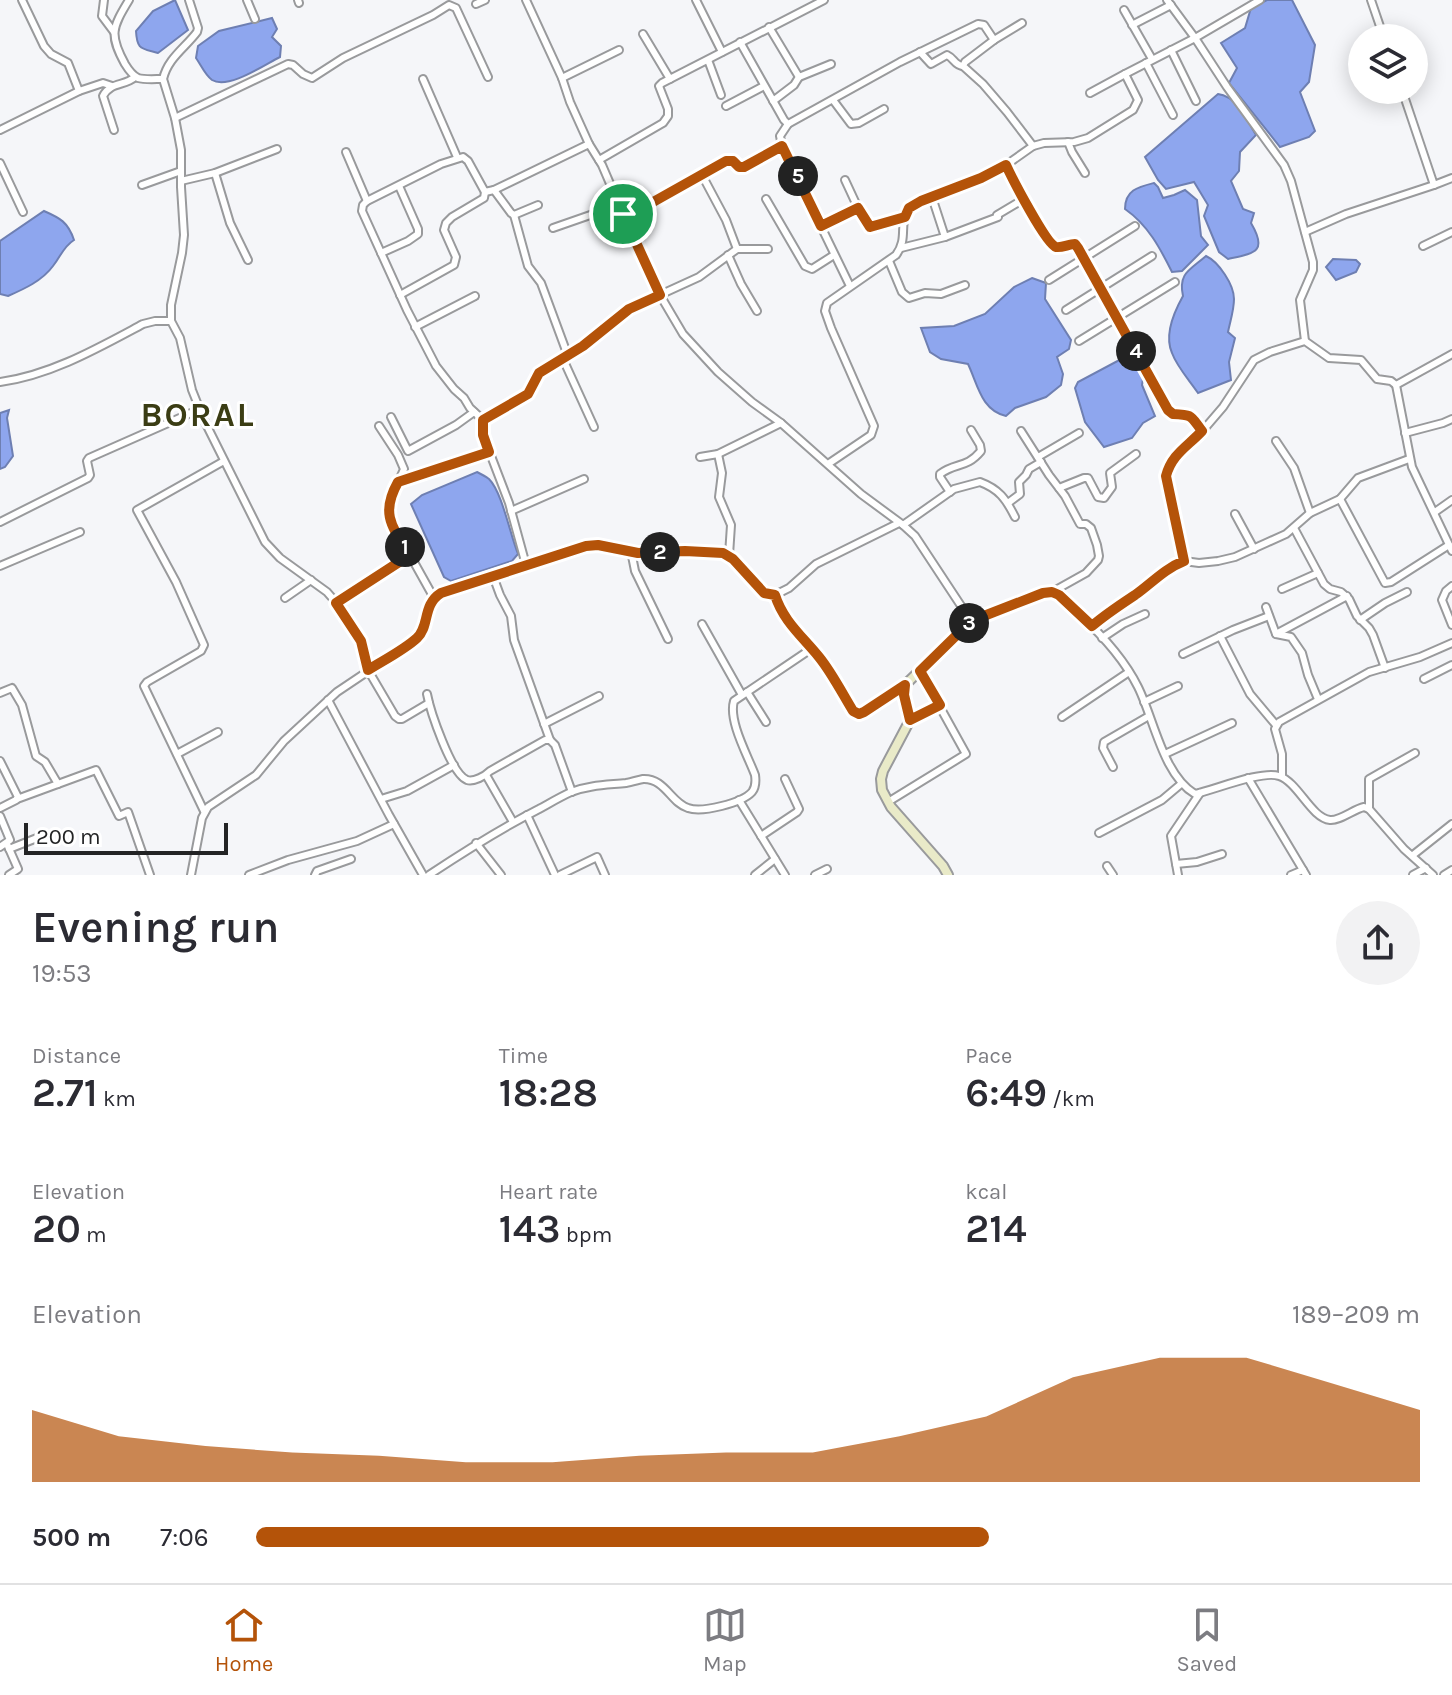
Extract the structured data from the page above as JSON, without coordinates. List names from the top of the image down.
{
  "districts": ["BORAL"],
  "scale_bar": "200 m",
  "page": {
    "pins": [
      "5",
      "4",
      "1",
      "2",
      "3"
    ],
    "scale": "200 m",
    "heading": ["Evening run", "19:53"],
    "stats": [
      ["Distance", "2.71 km"],
      ["Time", "18:28"],
      ["Pace", "6:49 /km"],
      ["Elevation", "20 m"],
      ["Heart rate", "143 bpm"],
      ["kcal", "214"]
    ],
    "chart": ["Elevation", "189–209 m"],
    "list": [
      {
        "name": "500 m",
        "note": "7:06"
      }
    ],
    "tabs": ["Home", "Map", "Saved"]
  }
}
